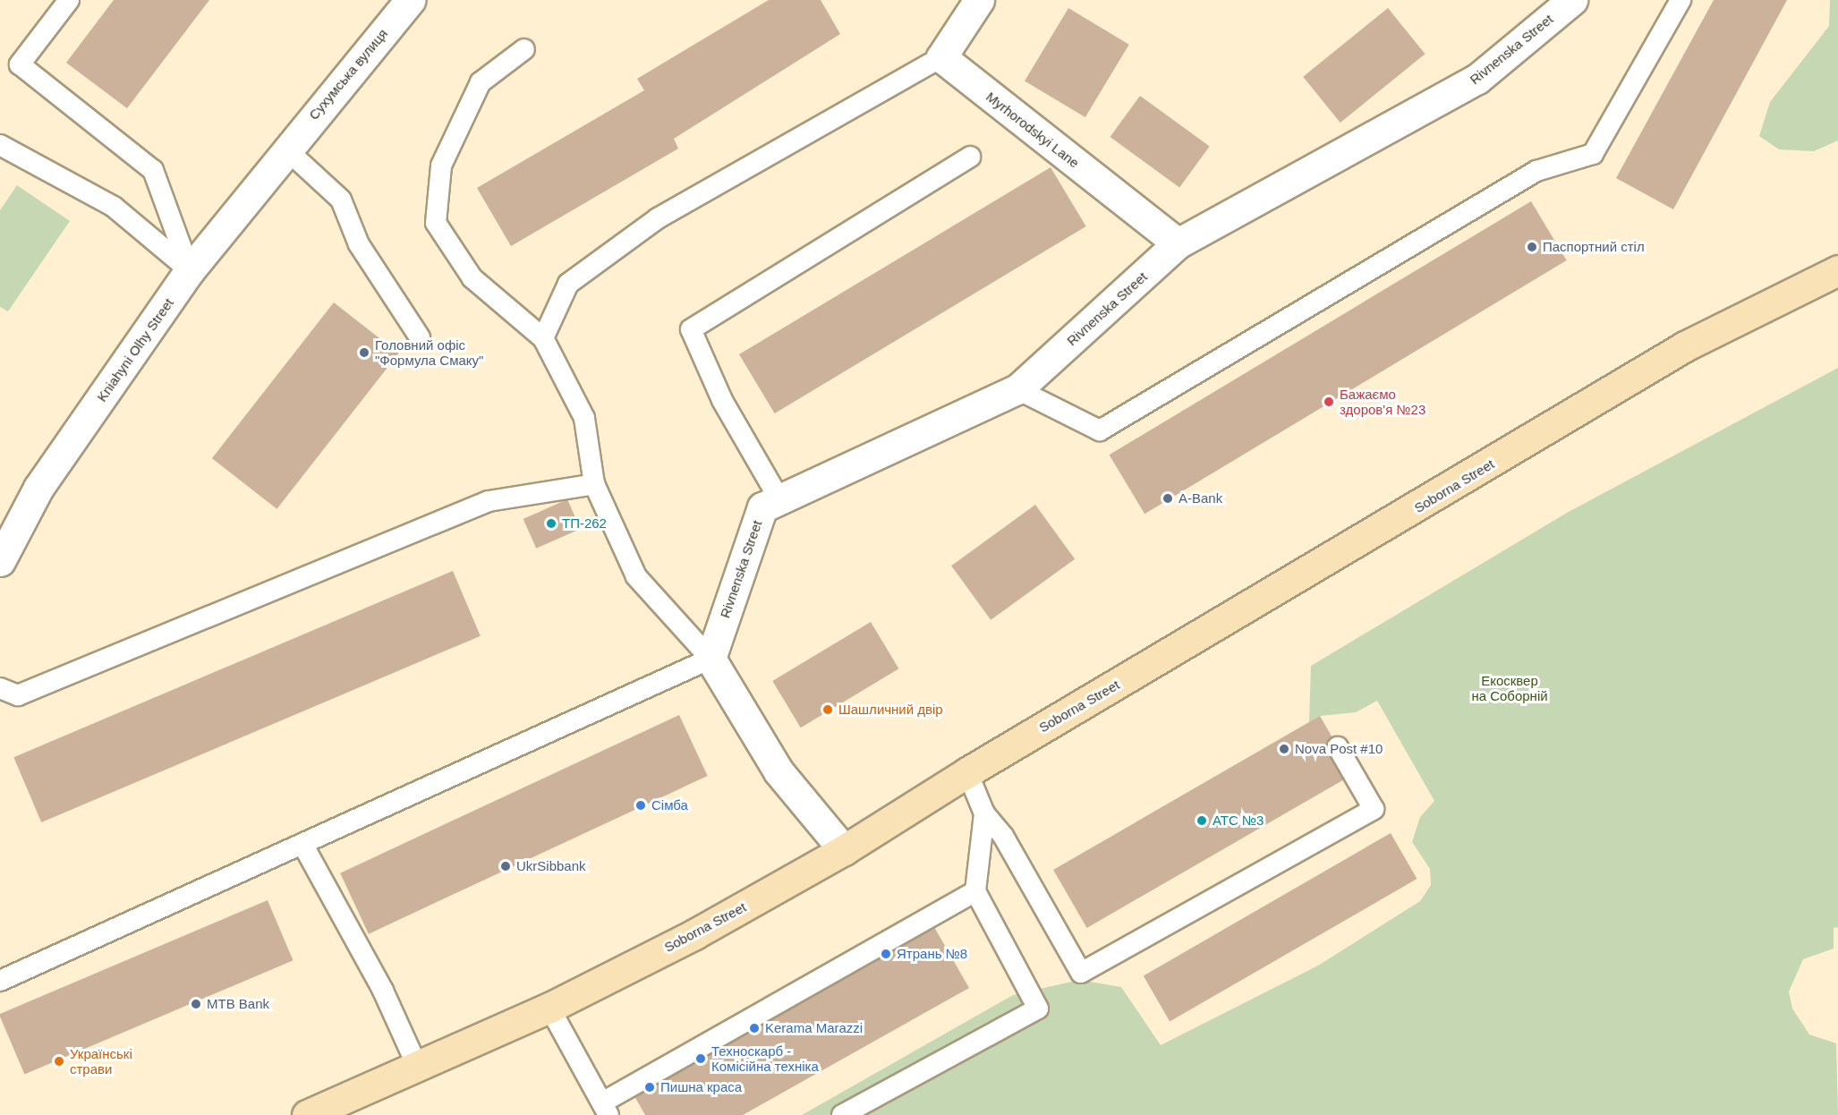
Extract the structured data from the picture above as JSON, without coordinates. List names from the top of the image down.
{
  "streets": {
    "main road": ["Soborna Street"],
    "street": [
      "Rivnenska Street",
      "Сухумська вулиця",
      "Myrhorodskyi Lane",
      "Kniahyni Olhy Street"
    ]
  },
  "crossings": [
    ["Rivnenska Street", "Myrhorodskyi Lane"],
    ["Сухумська вулиця", "Kniahyni Olhy Street"]
  ],
  "parks": ["Екосквер на Соборній"],
  "places": [
    "Паспортний стіл",
    "Головний офіс \"Формула Смаку\"",
    "Бажаємо здоров'я №23",
    "A-Bank",
    "ТП-262",
    "Шашличний двір",
    "Nova Post #10",
    "Сімба",
    "АТС №3",
    "UkrSibbank",
    "Ятрань №8",
    "MTB Bank",
    "Kerama Marazzi",
    "Техноскарб - Комісійна техніка",
    "Українські страви",
    "Пишна краса"
  ]
}
